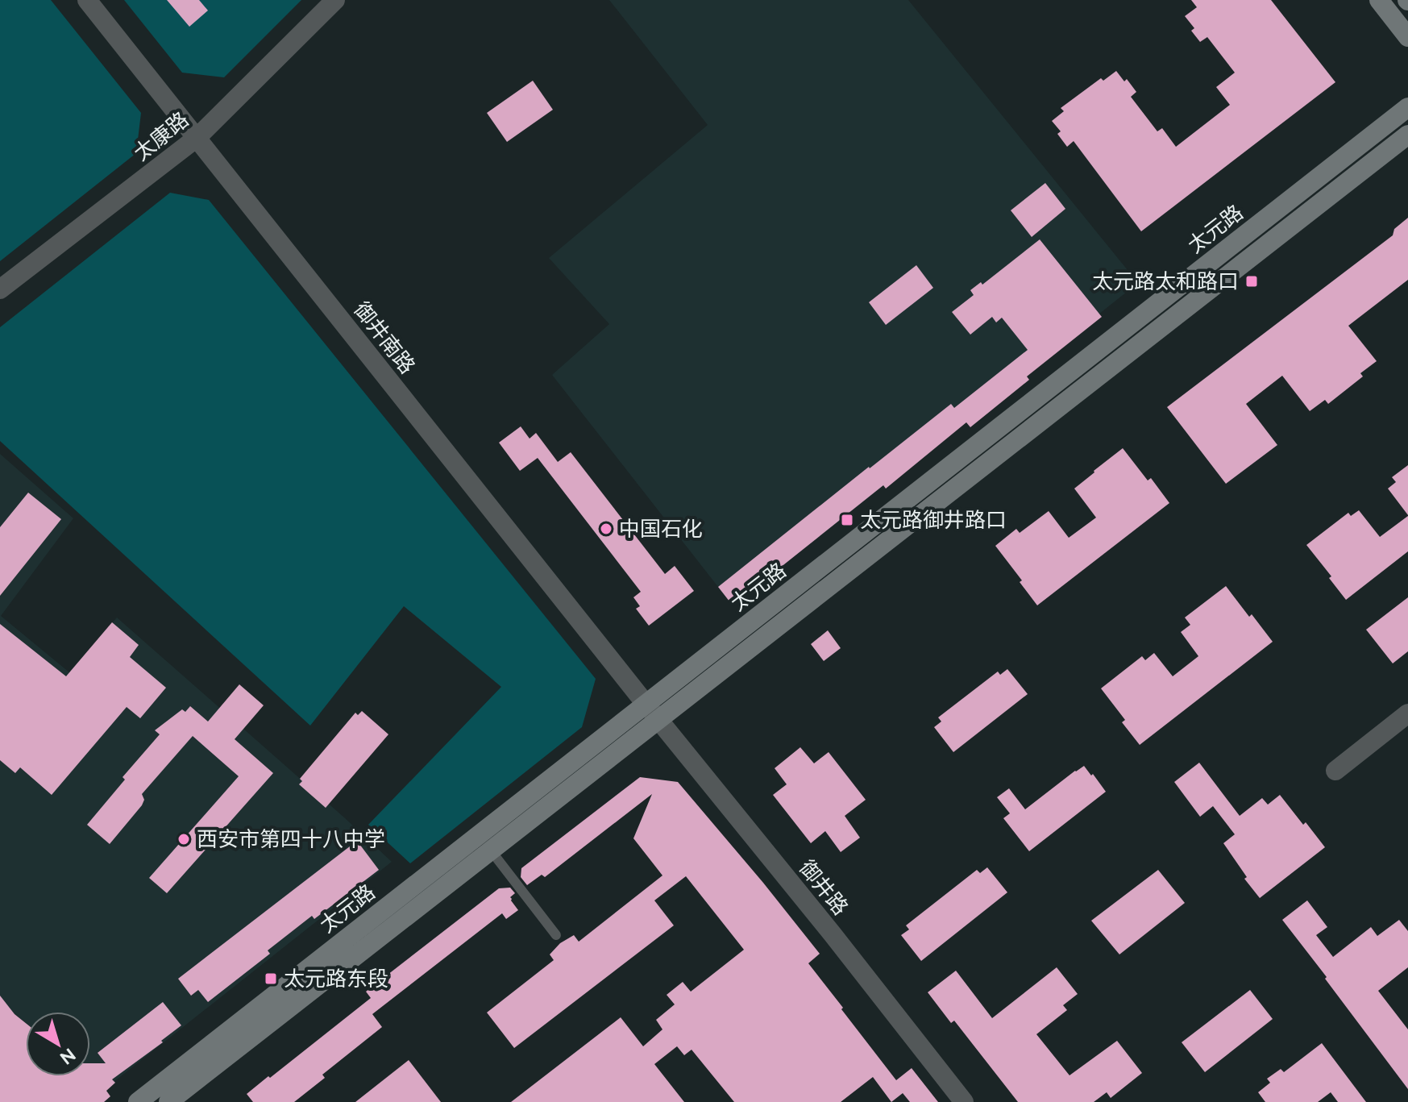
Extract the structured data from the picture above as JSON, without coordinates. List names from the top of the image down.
{
  "streets": {
    "main road": ["太元路"],
    "street": ["太康路", "御井南路", "御井路"]
  },
  "crossings": [
    ["太康路", "御井南路"],
    ["太元路", "御井南路"],
    ["太元路", "御井路"],
    ["御井南路", "御井路"]
  ],
  "places": {
    "transit": ["太元路太和路口", "太元路御井路口", "太元路东段"],
    "other": ["中国石化", "西安市第四十八中学"]
  },
  "north": "bottom right"
}
